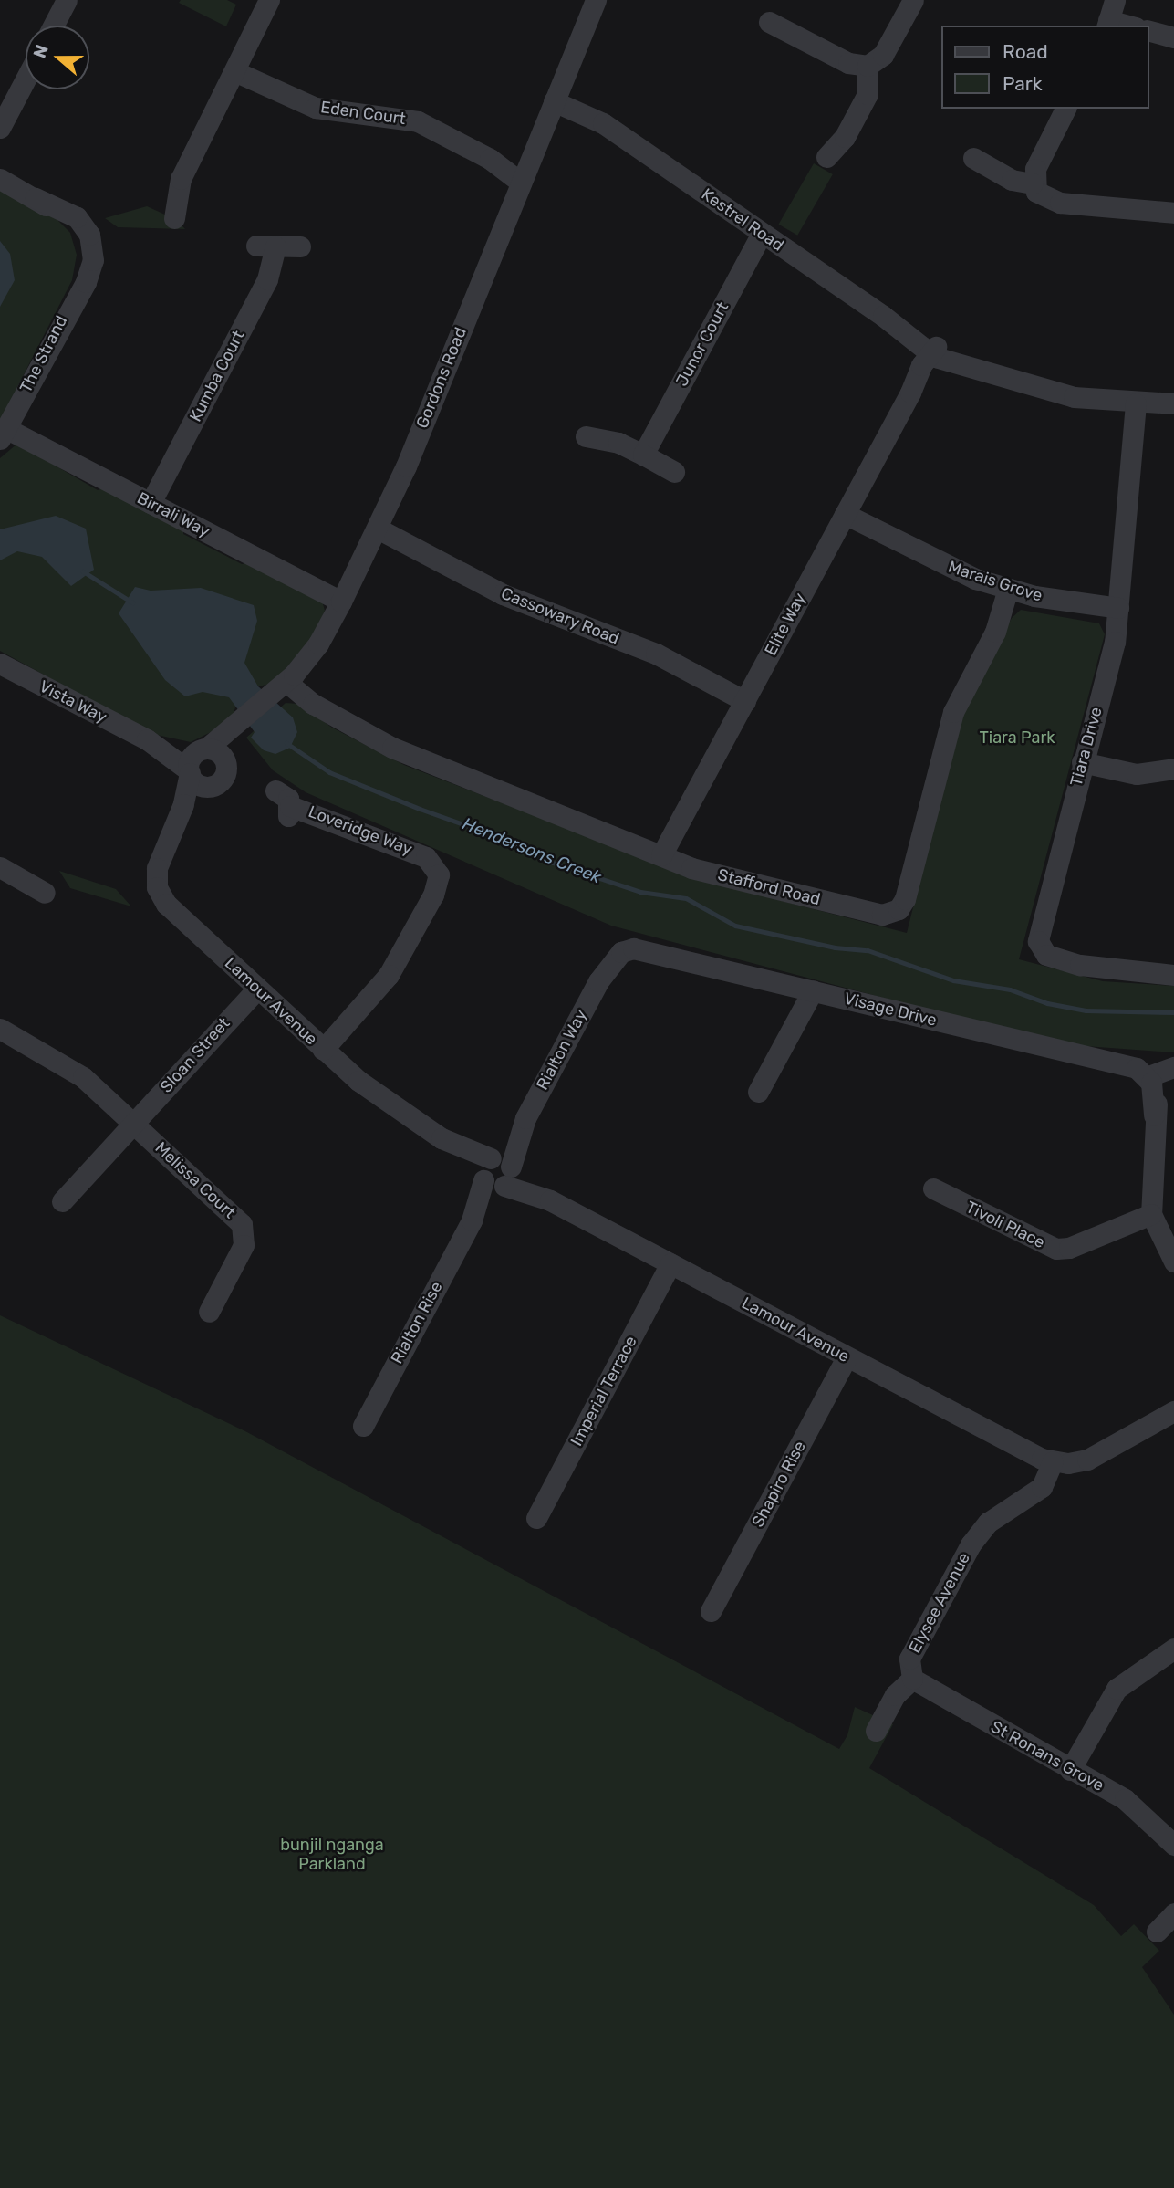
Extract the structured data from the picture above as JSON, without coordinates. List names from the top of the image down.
{
  "streets": {
    "street": [
      "Eden Court",
      "Kestrel Road",
      "Junor Court",
      "The Strand",
      "Kumba Court",
      "Gordons Road",
      "Birrali Way",
      "Marais Grove",
      "Cassowary Road",
      "Elite Way",
      "Vista Way",
      "Tiara Drive",
      "Loveridge Way",
      "Stafford Road",
      "Lamour Avenue",
      "Visage Drive",
      "Rialton Way",
      "Sloan Street",
      "Melissa Court",
      "Tivoli Place",
      "Rialton Rise",
      "Imperial Terrace",
      "Shapiro Rise",
      "Elysee Avenue",
      "St Ronans Grove"
    ]
  },
  "crossings": [
    ["Eden Court", "Gordons Road"],
    ["Kestrel Road", "Junor Court"],
    ["Kestrel Road", "Gordons Road"],
    ["Kestrel Road", "Elite Way"],
    ["Kestrel Road", "Tiara Drive"],
    ["The Strand", "Birrali Way"],
    ["Kumba Court", "Birrali Way"],
    ["Gordons Road", "Birrali Way"],
    ["Gordons Road", "Cassowary Road"],
    ["Gordons Road", "Vista Way"],
    ["Gordons Road", "Stafford Road"],
    ["Gordons Road", "Lamour Avenue"],
    ["Marais Grove", "Elite Way"],
    ["Marais Grove", "Tiara Drive"],
    ["Marais Grove", "Stafford Road"],
    ["Cassowary Road", "Elite Way"],
    ["Elite Way", "Stafford Road"],
    ["Vista Way", "Lamour Avenue"],
    ["Loveridge Way", "Lamour Avenue"],
    ["Lamour Avenue", "Rialton Way"],
    ["Lamour Avenue", "Sloan Street"],
    ["Lamour Avenue", "Rialton Rise"],
    ["Lamour Avenue", "Imperial Terrace"],
    ["Lamour Avenue", "Shapiro Rise"],
    ["Lamour Avenue", "Elysee Avenue"],
    ["Visage Drive", "Rialton Way"],
    ["Rialton Way", "Rialton Rise"],
    ["Sloan Street", "Melissa Court"],
    ["Elysee Avenue", "St Ronans Grove"]
  ],
  "water": ["Hendersons Creek"],
  "parks": ["Tiara Park", "bunjil nganga Parkland"],
  "legend": ["Road", "Park"],
  "north": "left"
}
